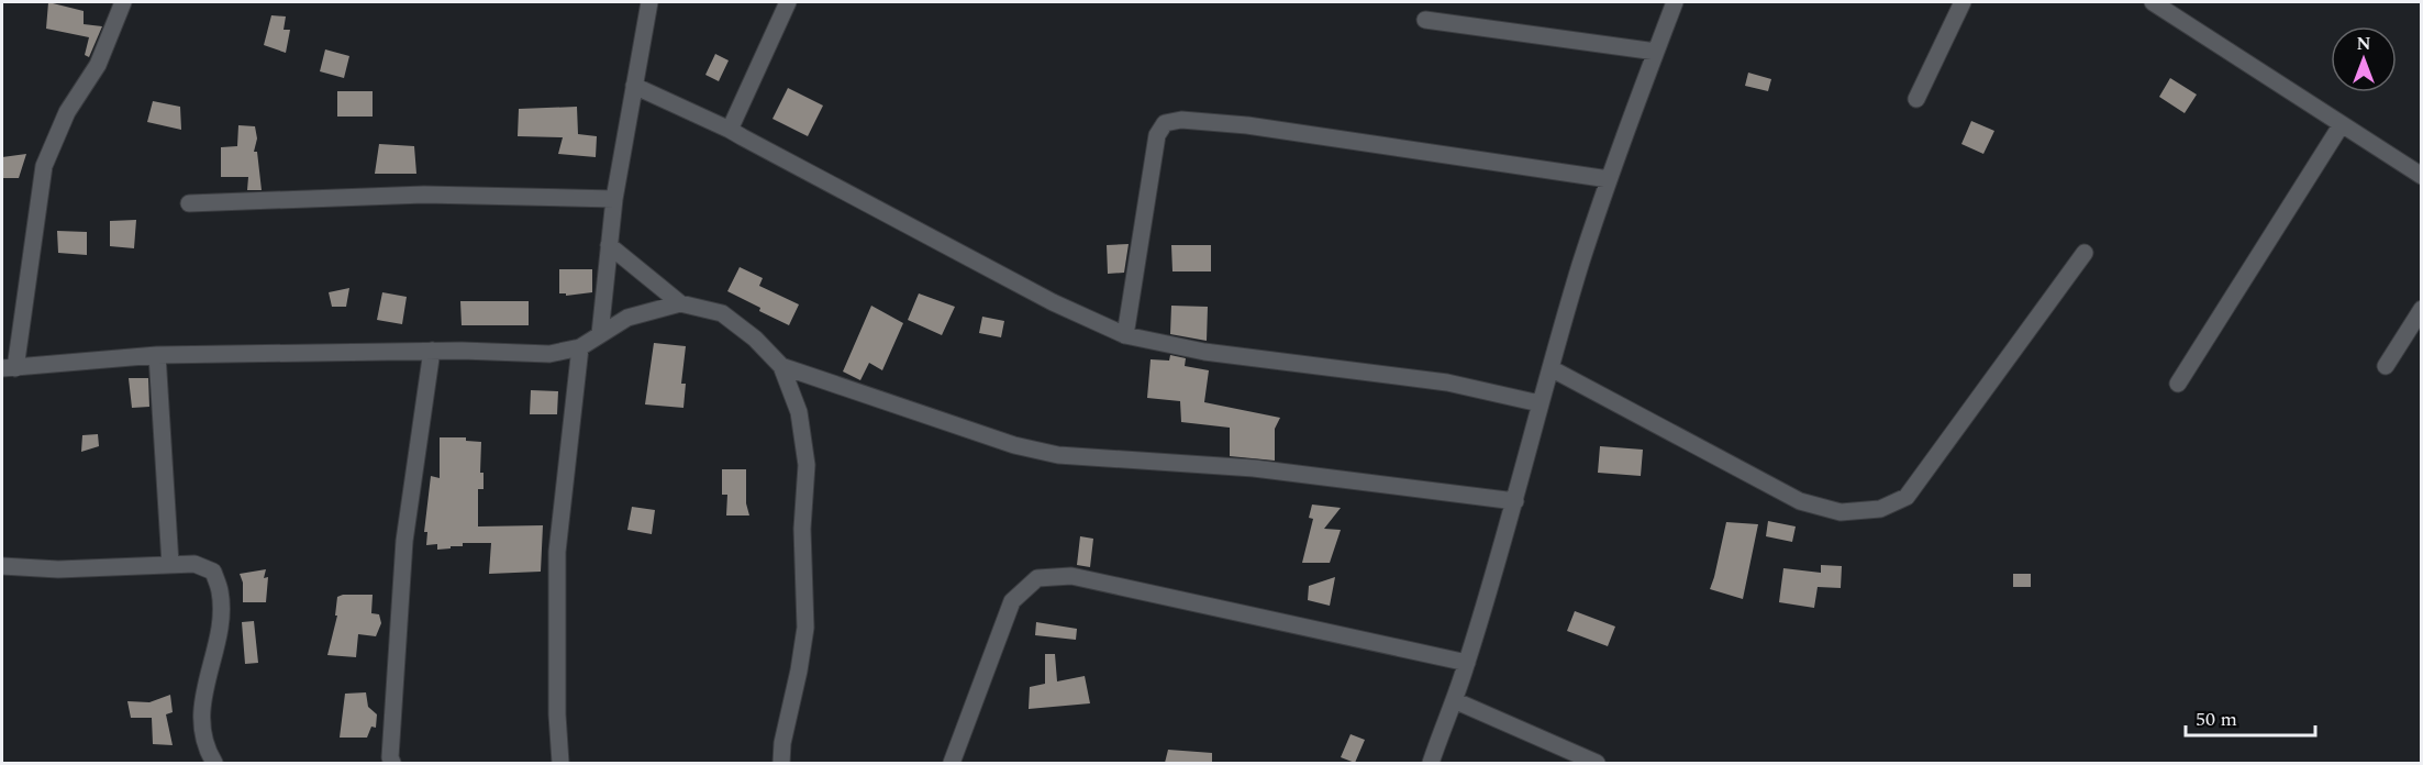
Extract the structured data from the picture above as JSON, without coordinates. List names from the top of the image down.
{
  "scale_bar": "50 m",
  "north": "top"
}
